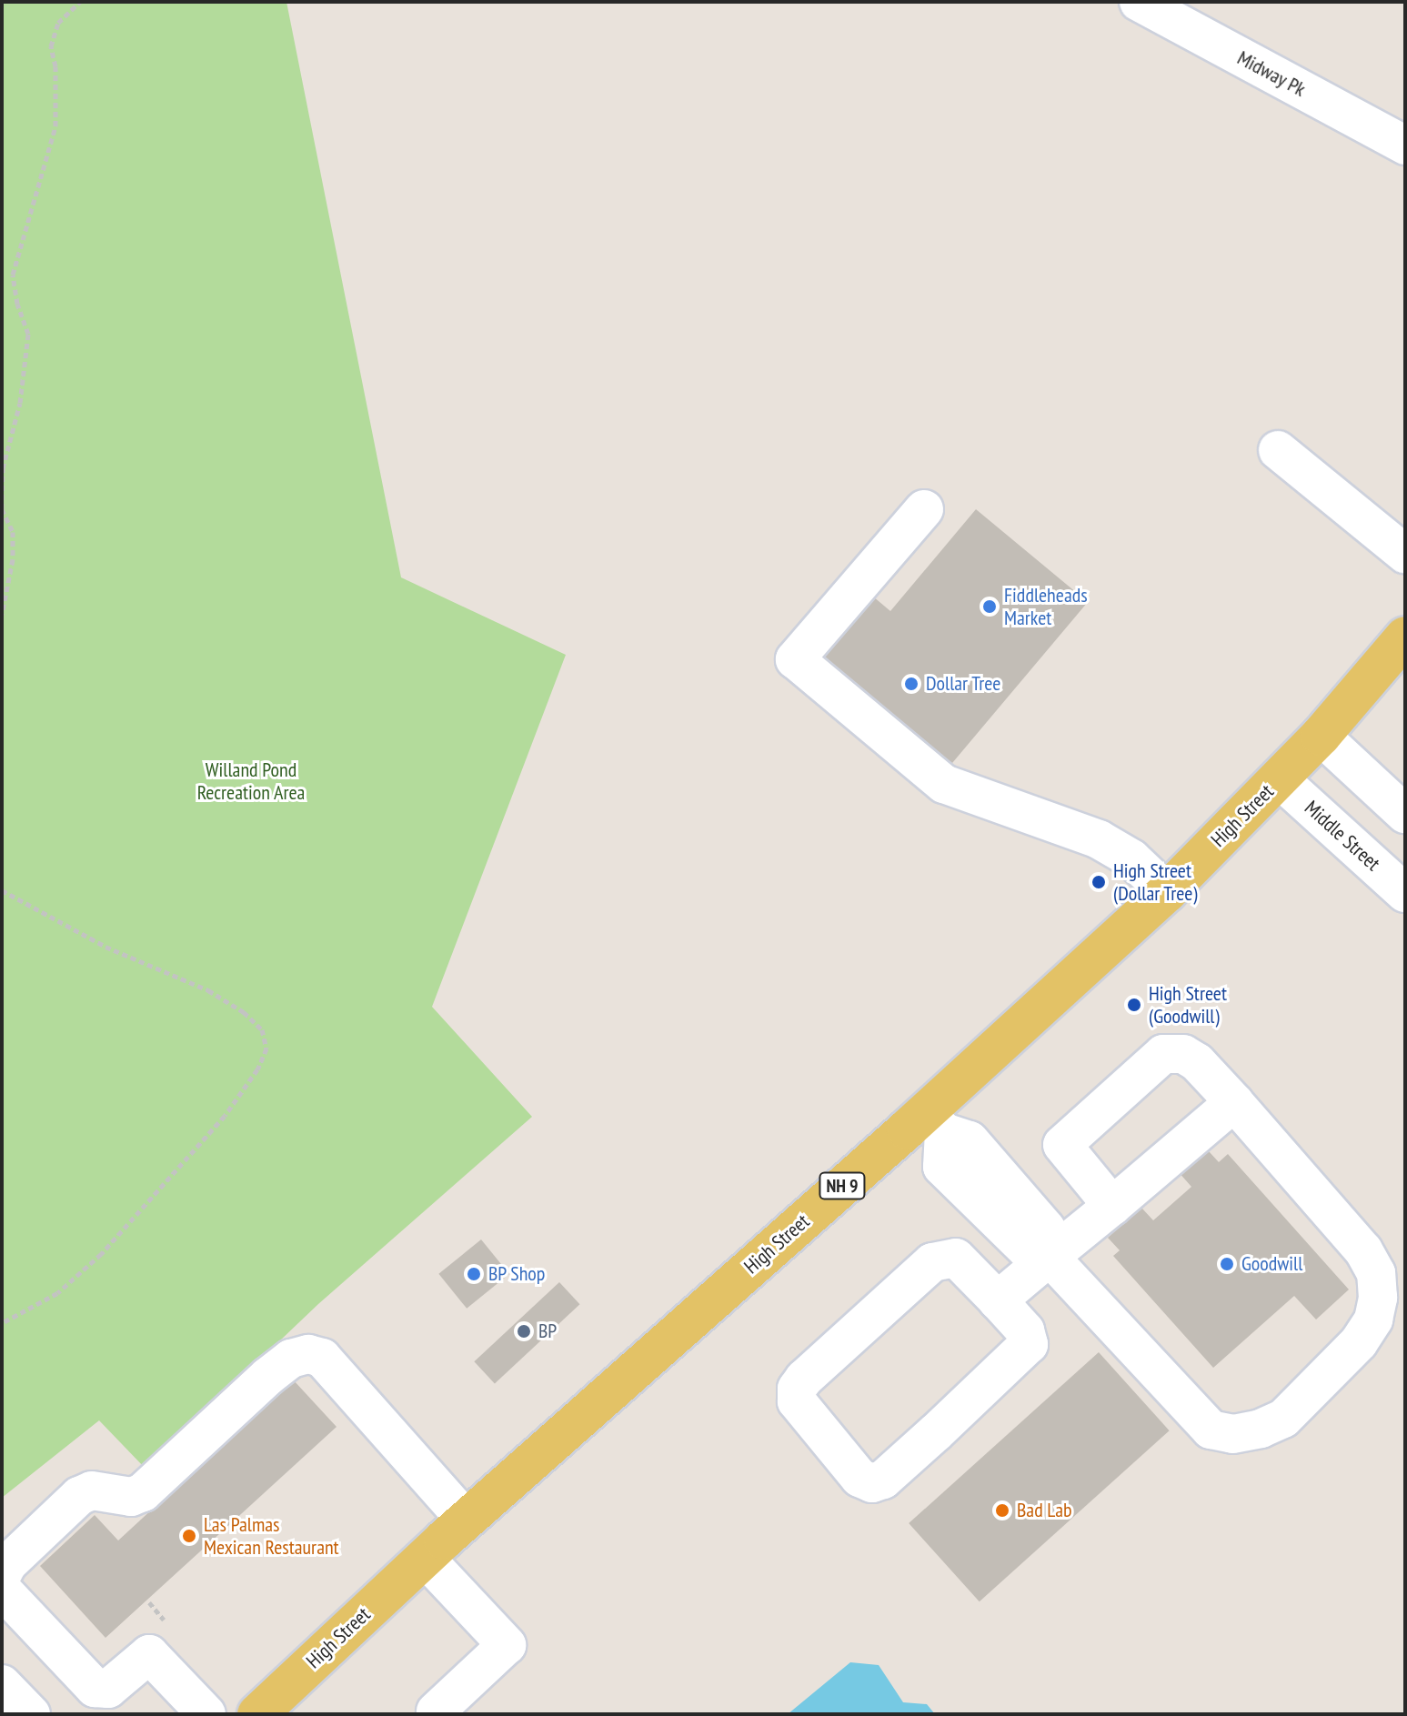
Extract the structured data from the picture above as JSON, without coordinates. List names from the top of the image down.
{
  "streets": {
    "main road": ["High Street", "NH 9"],
    "street": ["Midway Pk", "Middle Street"]
  },
  "crossings": [
    ["High Street", "Middle Street"]
  ],
  "parks": ["Willand Pond Recreation Area"],
  "places": [
    "Fiddleheads Market",
    "Dollar Tree",
    "High Street (Dollar Tree)",
    "High Street (Goodwill)",
    "Goodwill",
    "BP Shop",
    "BP",
    "Bad Lab",
    "Las Palmas Mexican Restaurant"
  ]
}
